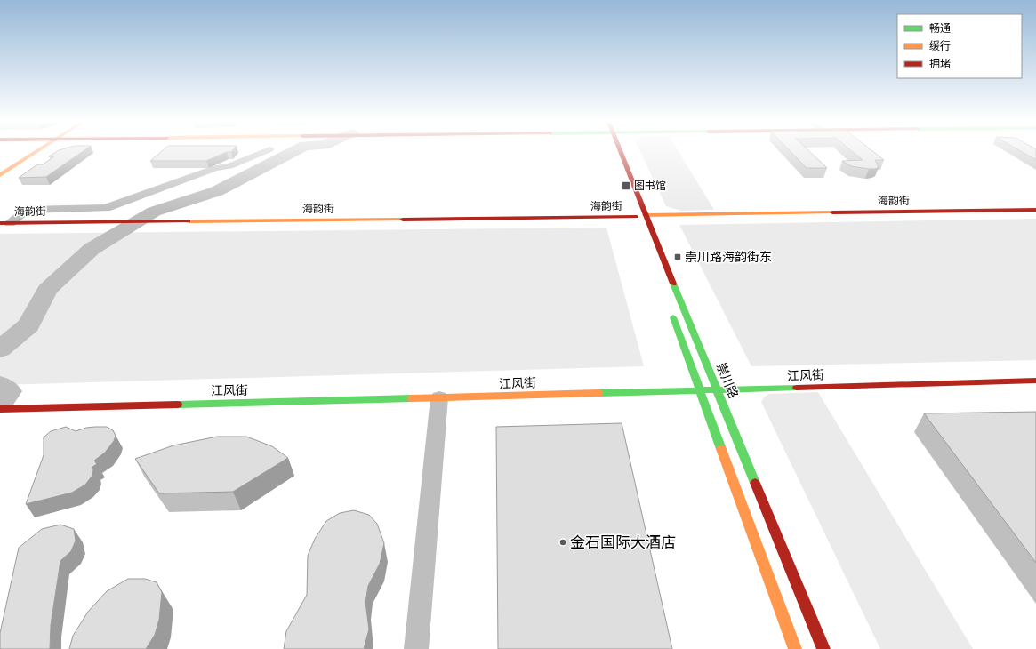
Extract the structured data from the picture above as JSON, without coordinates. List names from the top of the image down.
{
  "streets": {
    "street": ["海韵街", "江风街", "崇川路"]
  },
  "crossings": [
    ["海韵街", "崇川路"],
    ["江风街", "崇川路"]
  ],
  "places": {
    "transit": ["图书馆", "崇川路海韵街东"],
    "other": ["金石国际大酒店"]
  },
  "legend": ["畅通", "缓行", "拥堵"]
}
